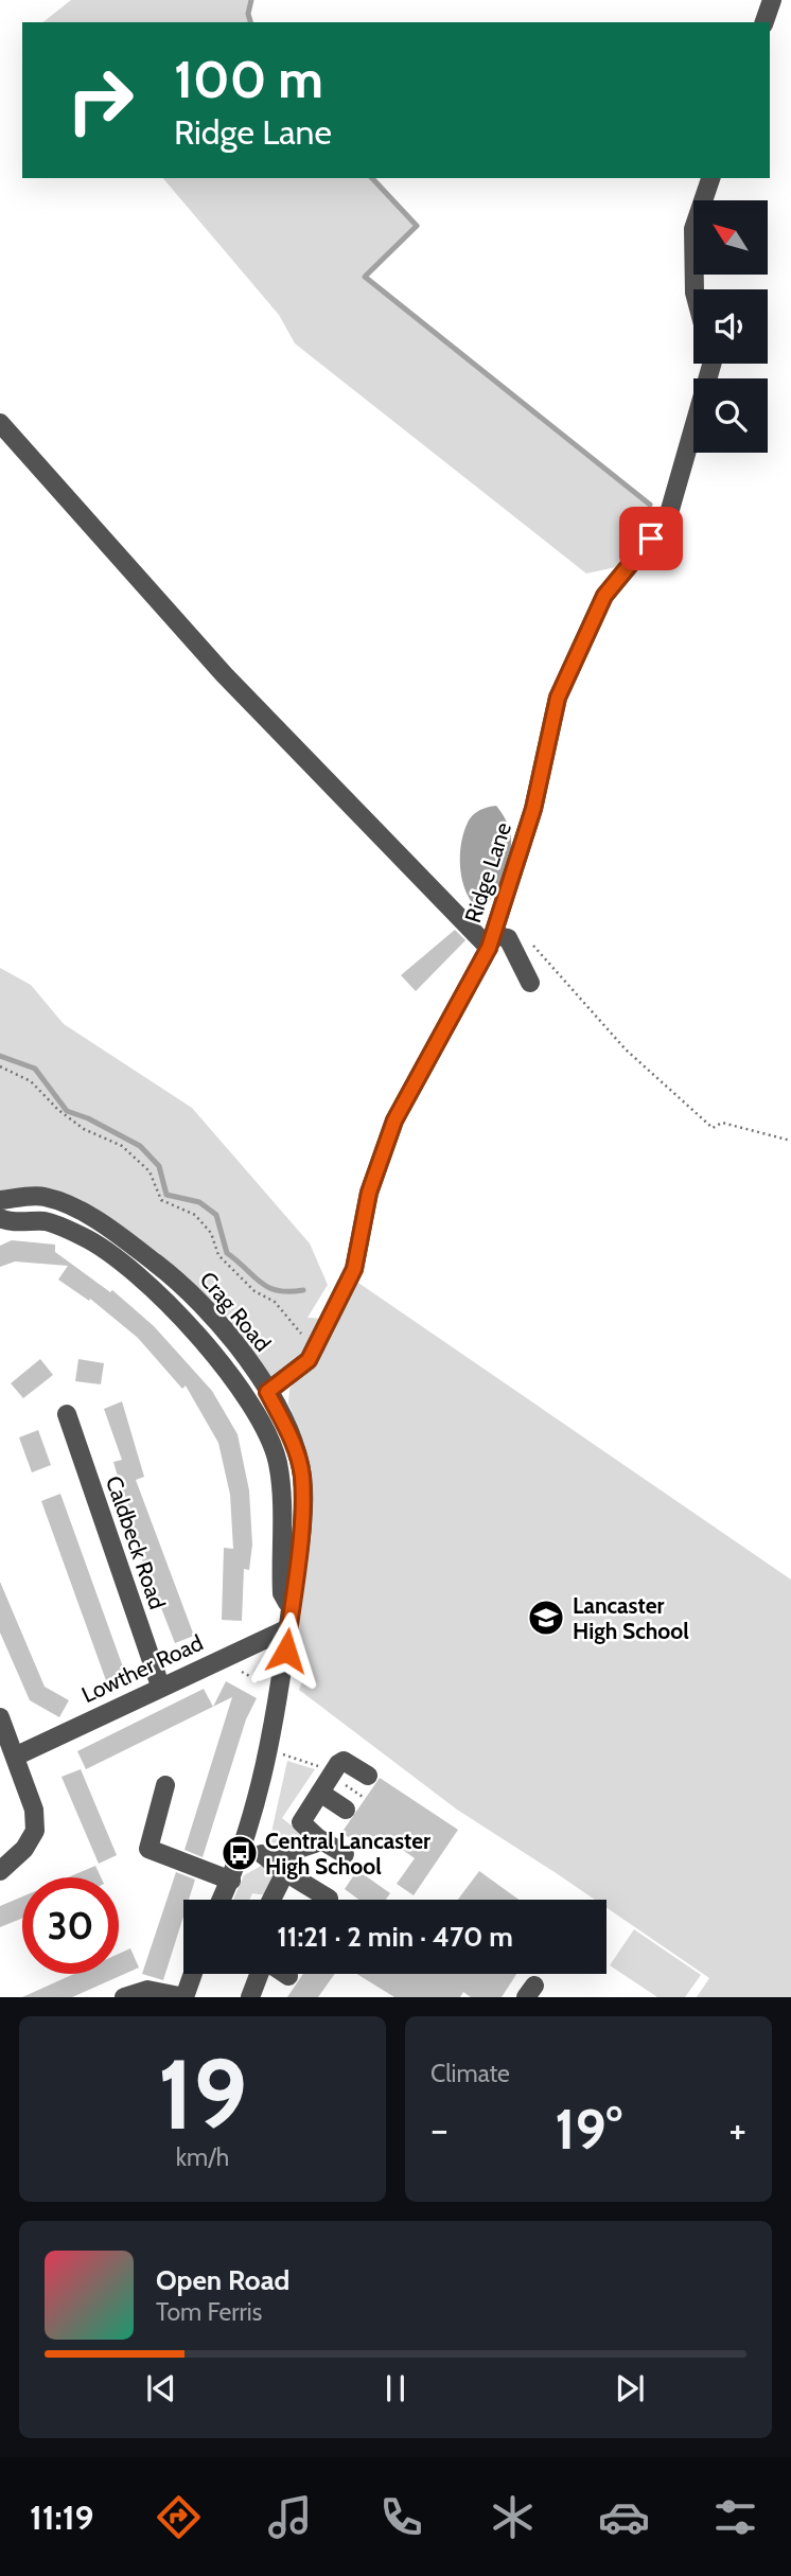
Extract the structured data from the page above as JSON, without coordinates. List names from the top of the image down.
{
  "streets": {
    "street": [
      "Ridge Lane",
      "Crag Road",
      "Caldbeck Road",
      "Lowther Road"
    ]
  },
  "crossings": [
    ["Ridge Lane", "Crag Road"],
    ["Crag Road", "Lowther Road"],
    ["Caldbeck Road", "Lowther Road"]
  ],
  "places": {
    "school or university": ["Lancaster High School"],
    "bus stop": ["Central Lancaster High School"]
  },
  "north": "top left",
  "page": {
    "turn": ["100 m", "Ridge Lane"],
    "limit": "30",
    "trip": "11:21 · 2 min · 470 m",
    "tile": [
      ["19", "km/h"],
      "Climate"
    ],
    "heat": ["−", "19°", "+"],
    "song": ["Open Road", "Tom Ferris"],
    "tabs": "11:19"
  }
}
